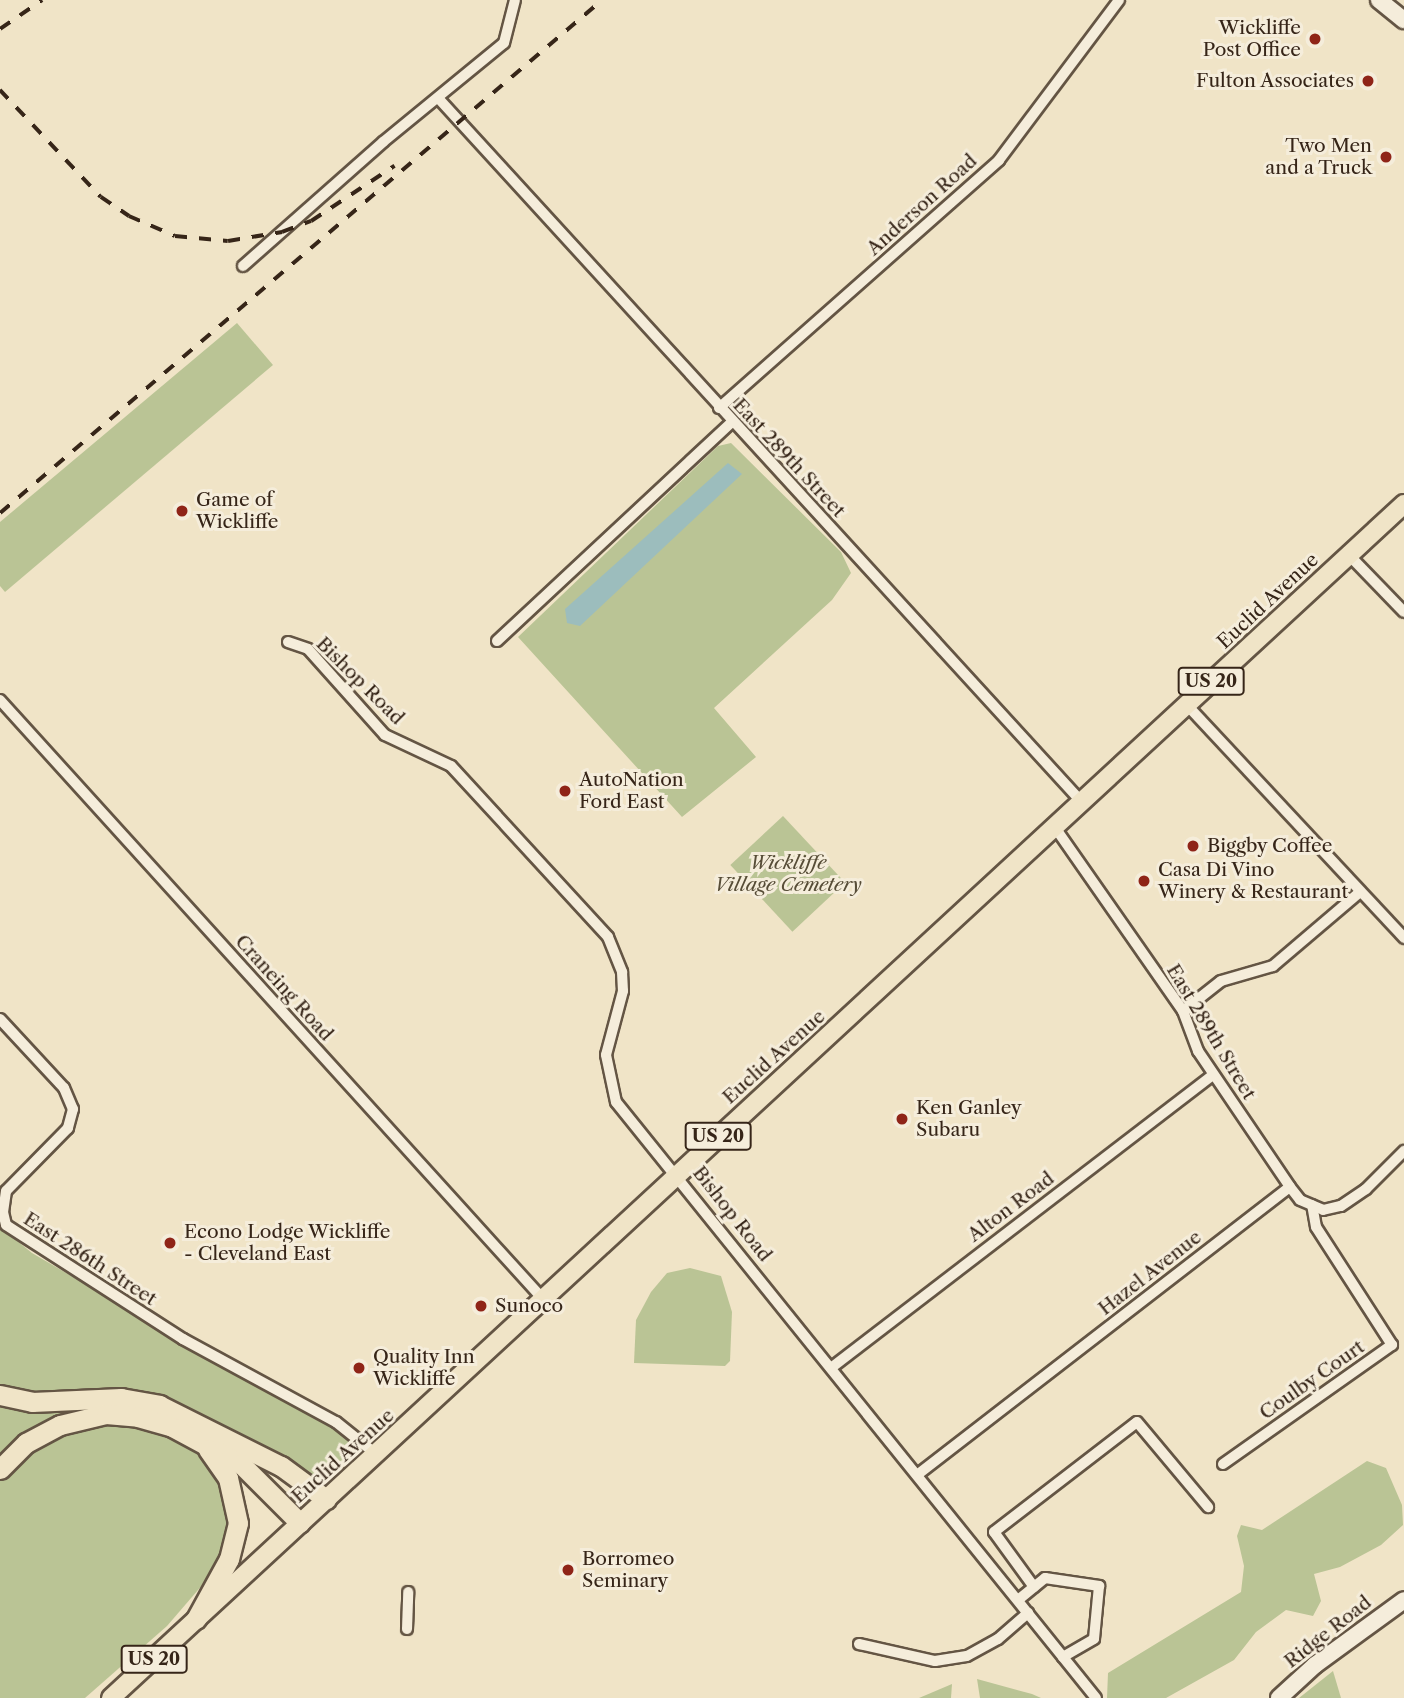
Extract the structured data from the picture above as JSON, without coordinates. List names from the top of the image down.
{
  "streets": {
    "main road": ["Euclid Avenue", "US 20", "Ridge Road"],
    "street": [
      "Anderson Road",
      "East 289th Street",
      "Bishop Road",
      "Craneing Road",
      "Alton Road",
      "East 286th Street",
      "Hazel Avenue",
      "Coulby Court"
    ]
  },
  "crossings": [
    ["Anderson Road", "East 289th Street"],
    ["East 289th Street", "Euclid Avenue"],
    ["East 289th Street", "Alton Road"],
    ["East 289th Street", "Hazel Avenue"],
    ["Euclid Avenue", "Bishop Road"],
    ["Euclid Avenue", "Craneing Road"],
    ["Euclid Avenue", "East 286th Street"],
    ["Bishop Road", "Alton Road"],
    ["Bishop Road", "Hazel Avenue"]
  ],
  "parks": ["Wickliffe Village Cemetery"],
  "places": [
    "Wickliffe Post Office",
    "Fulton Associates",
    "Two Men and a Truck",
    "Game of Wickliffe",
    "AutoNation Ford East",
    "Biggby Coffee",
    "Casa Di Vino Winery & Restaurant",
    "Ken Ganley Subaru",
    "Econo Lodge Wickliffe - Cleveland East",
    "Sunoco",
    "Quality Inn Wickliffe",
    "Borromeo Seminary"
  ]
}
